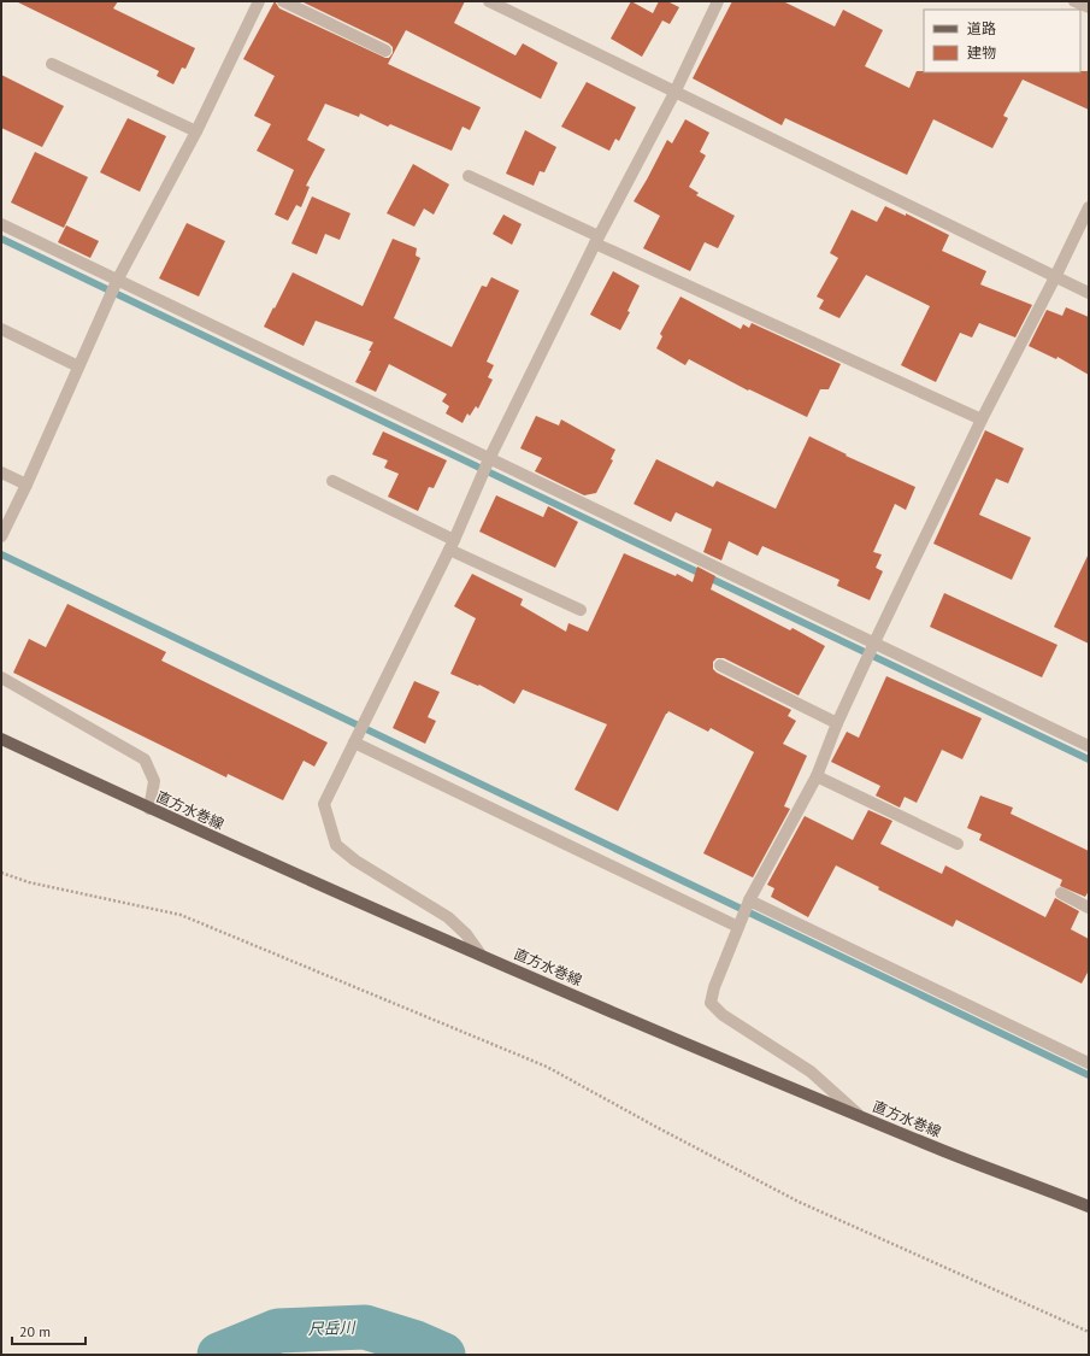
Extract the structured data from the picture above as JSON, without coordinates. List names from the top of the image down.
{
  "streets": {
    "main road": ["直方水巻線"]
  },
  "water": ["尺岳川"],
  "legend": ["道路", "建物"],
  "scale_bar": "20 m"
}
